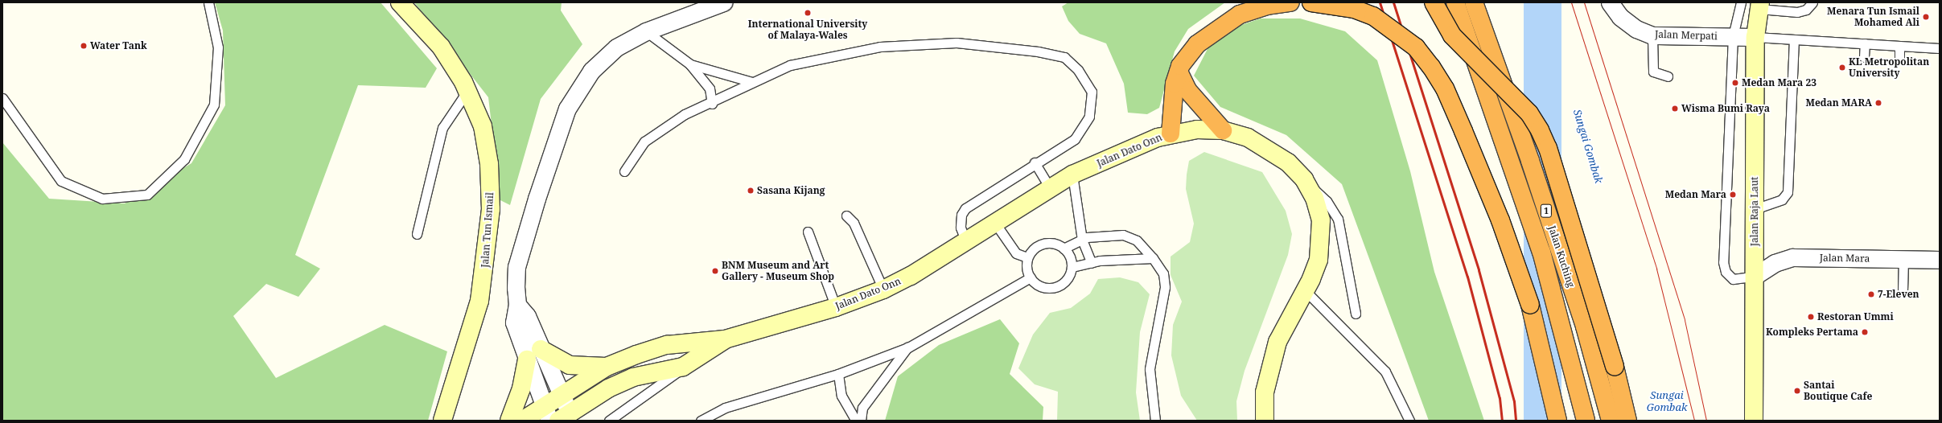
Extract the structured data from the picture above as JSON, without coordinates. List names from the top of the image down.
{
  "streets": {
    "highway": ["1", "Jalan Kuching"],
    "street": [
      "Jalan Merpati",
      "Jalan Dato Onn",
      "Jalan Raja Laut",
      "Jalan Tun Ismail",
      "Jalan Mara"
    ]
  },
  "crossings": [
    ["Jalan Merpati", "Jalan Raja Laut"],
    ["Jalan Raja Laut", "Jalan Mara"]
  ],
  "water": ["Sungai Gombak"],
  "places": [
    "International University of Malaya-Wales",
    "Menara Tun Ismail Mohamed Ali",
    "Water Tank",
    "KL Metropolitan University",
    "Medan Mara 23",
    "Medan MARA",
    "Wisma Bumi Raya",
    "Sasana Kijang",
    "Medan Mara",
    "BNM Museum and Art Gallery - Museum Shop",
    "7-Eleven",
    "Restoran Ummi",
    "Kompleks Pertama",
    "Santai Boutique Cafe"
  ]
}
